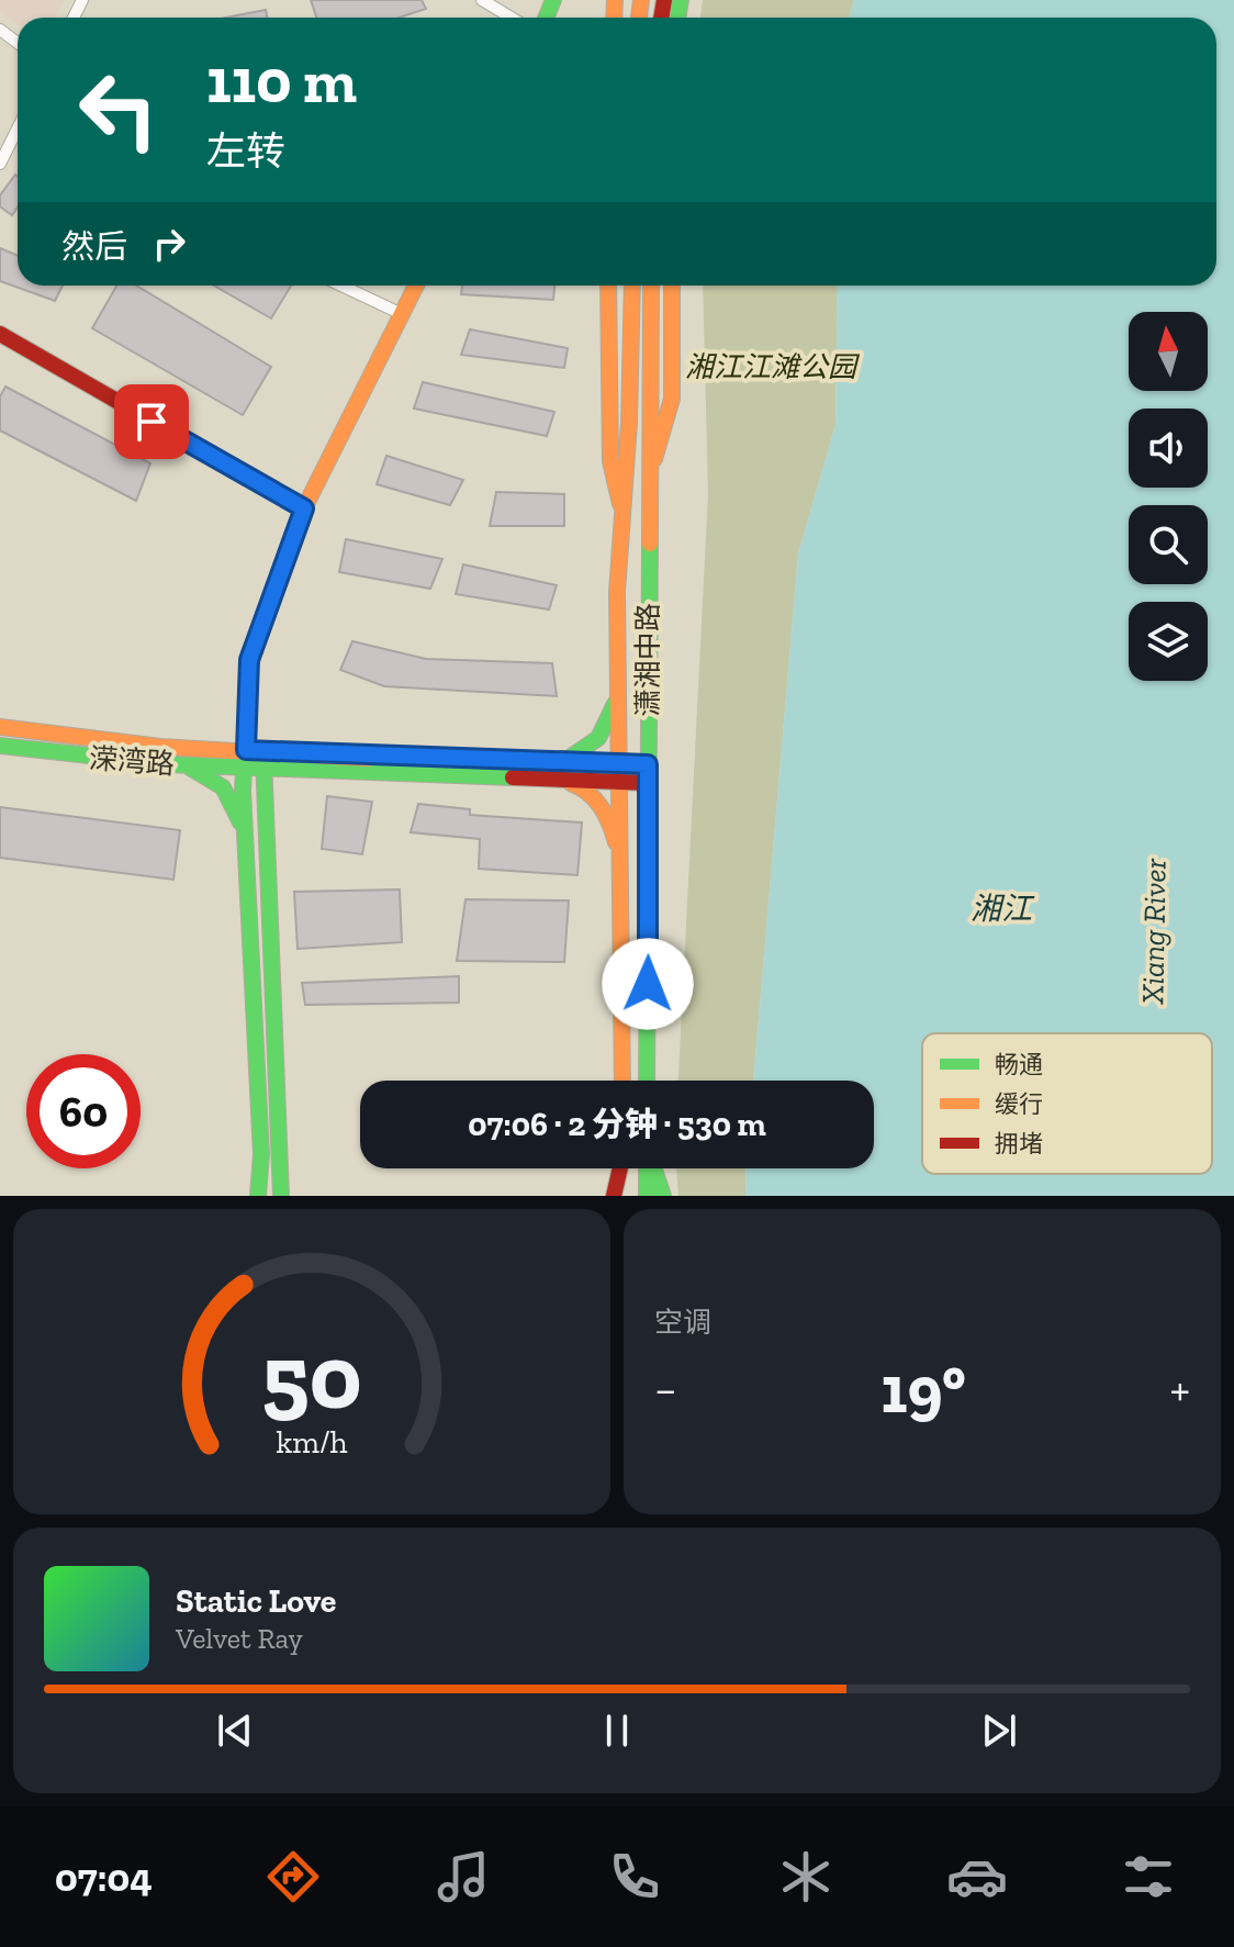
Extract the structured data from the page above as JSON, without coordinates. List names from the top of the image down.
{
  "streets": {
    "main road": ["潇湘中路", "溁湾路"]
  },
  "water": ["湘江", "Xiang River"],
  "parks": ["湘江江滩公园"],
  "legend": ["畅通", "缓行", "拥堵"],
  "north": "top",
  "page": {
    "turn": ["110 m", "左转"],
    "then": "然后",
    "limit": "60",
    "trip": "07:06 · 2 分钟 · 530 m",
    "tile": "空调",
    "heat": ["−", "19°", "+"],
    "song": ["Static Love", "Velvet Ray"],
    "tabs": "07:04",
    "gauge": ["50", "km/h"]
  }
}
